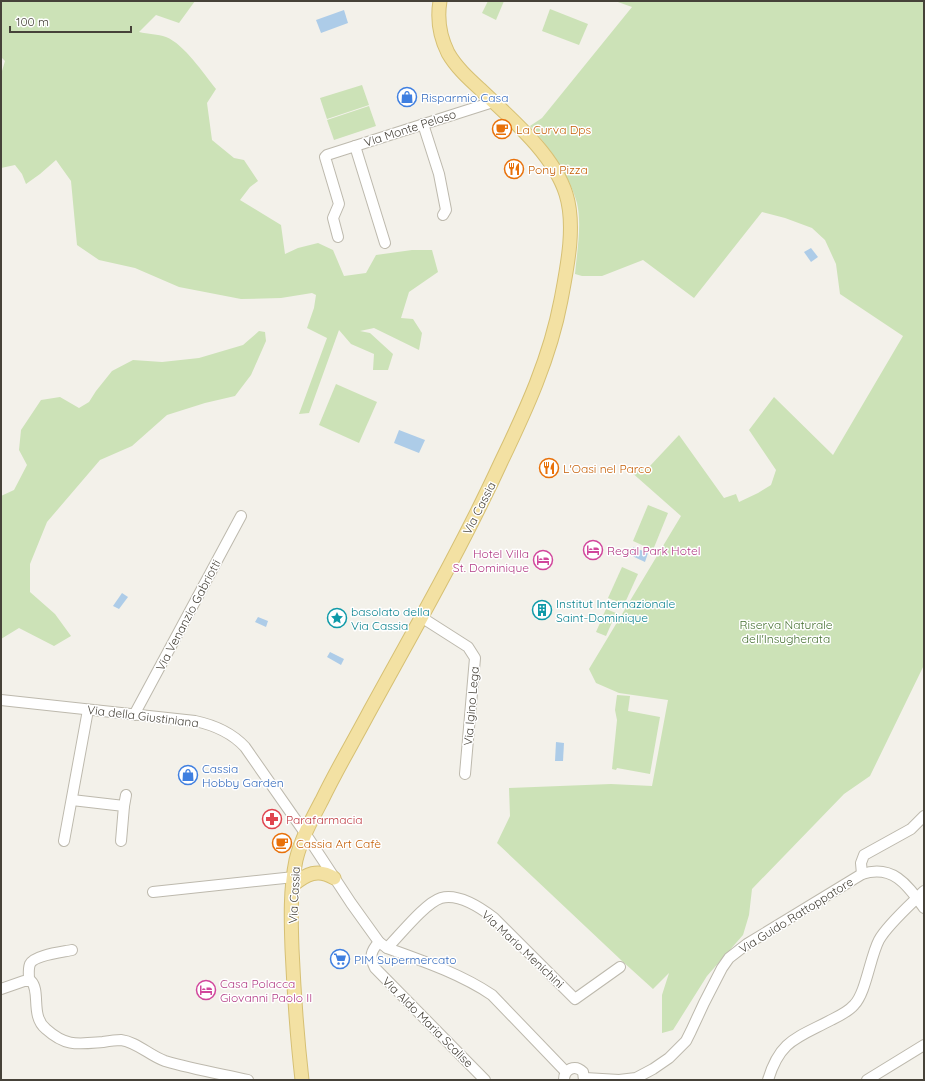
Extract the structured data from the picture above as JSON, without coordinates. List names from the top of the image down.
{
  "streets": {
    "main road": ["Via Cassia"],
    "street": [
      "Via Monte Peloso",
      "Via Venanzio Gabriotti",
      "Via Igino Lega",
      "Via della Giustiniana",
      "Via Guido Rattoppatore",
      "Via Mario Menichini",
      "Via Aldo Maria Scalise"
    ]
  },
  "crossings": [
    ["Via Monte Peloso", "Via Cassia"],
    ["Via Cassia", "Via Igino Lega"],
    ["Via Cassia", "Via della Giustiniana"],
    ["Via Venanzio Gabriotti", "Via della Giustiniana"],
    ["Via della Giustiniana", "Via Mario Menichini"],
    ["Via della Giustiniana", "Via Aldo Maria Scalise"],
    ["Via Mario Menichini", "Via Aldo Maria Scalise"]
  ],
  "parks": ["Riserva Naturale dell'Insugherata"],
  "places": {
    "shop": ["Risparmio Casa", "Cassia Hobby Garden"],
    "cafe": ["La Curva Dps", "Cassia Art Cafè"],
    "restaurant": ["Pony Pizza", "L'Oasi nel Parco"],
    "hotel": ["Regal Park Hotel", "Hotel Villa St. Dominique", "Casa Polacca Giovanni Paolo II"],
    "building": ["Institut Internazionale Saint-Dominique"],
    "place": ["basolato della Via Cassia"],
    "pharmacy": ["Parafarmacia"],
    "supermarket": ["PIM Supermercato"]
  },
  "scale_bar": "100 m"
}
